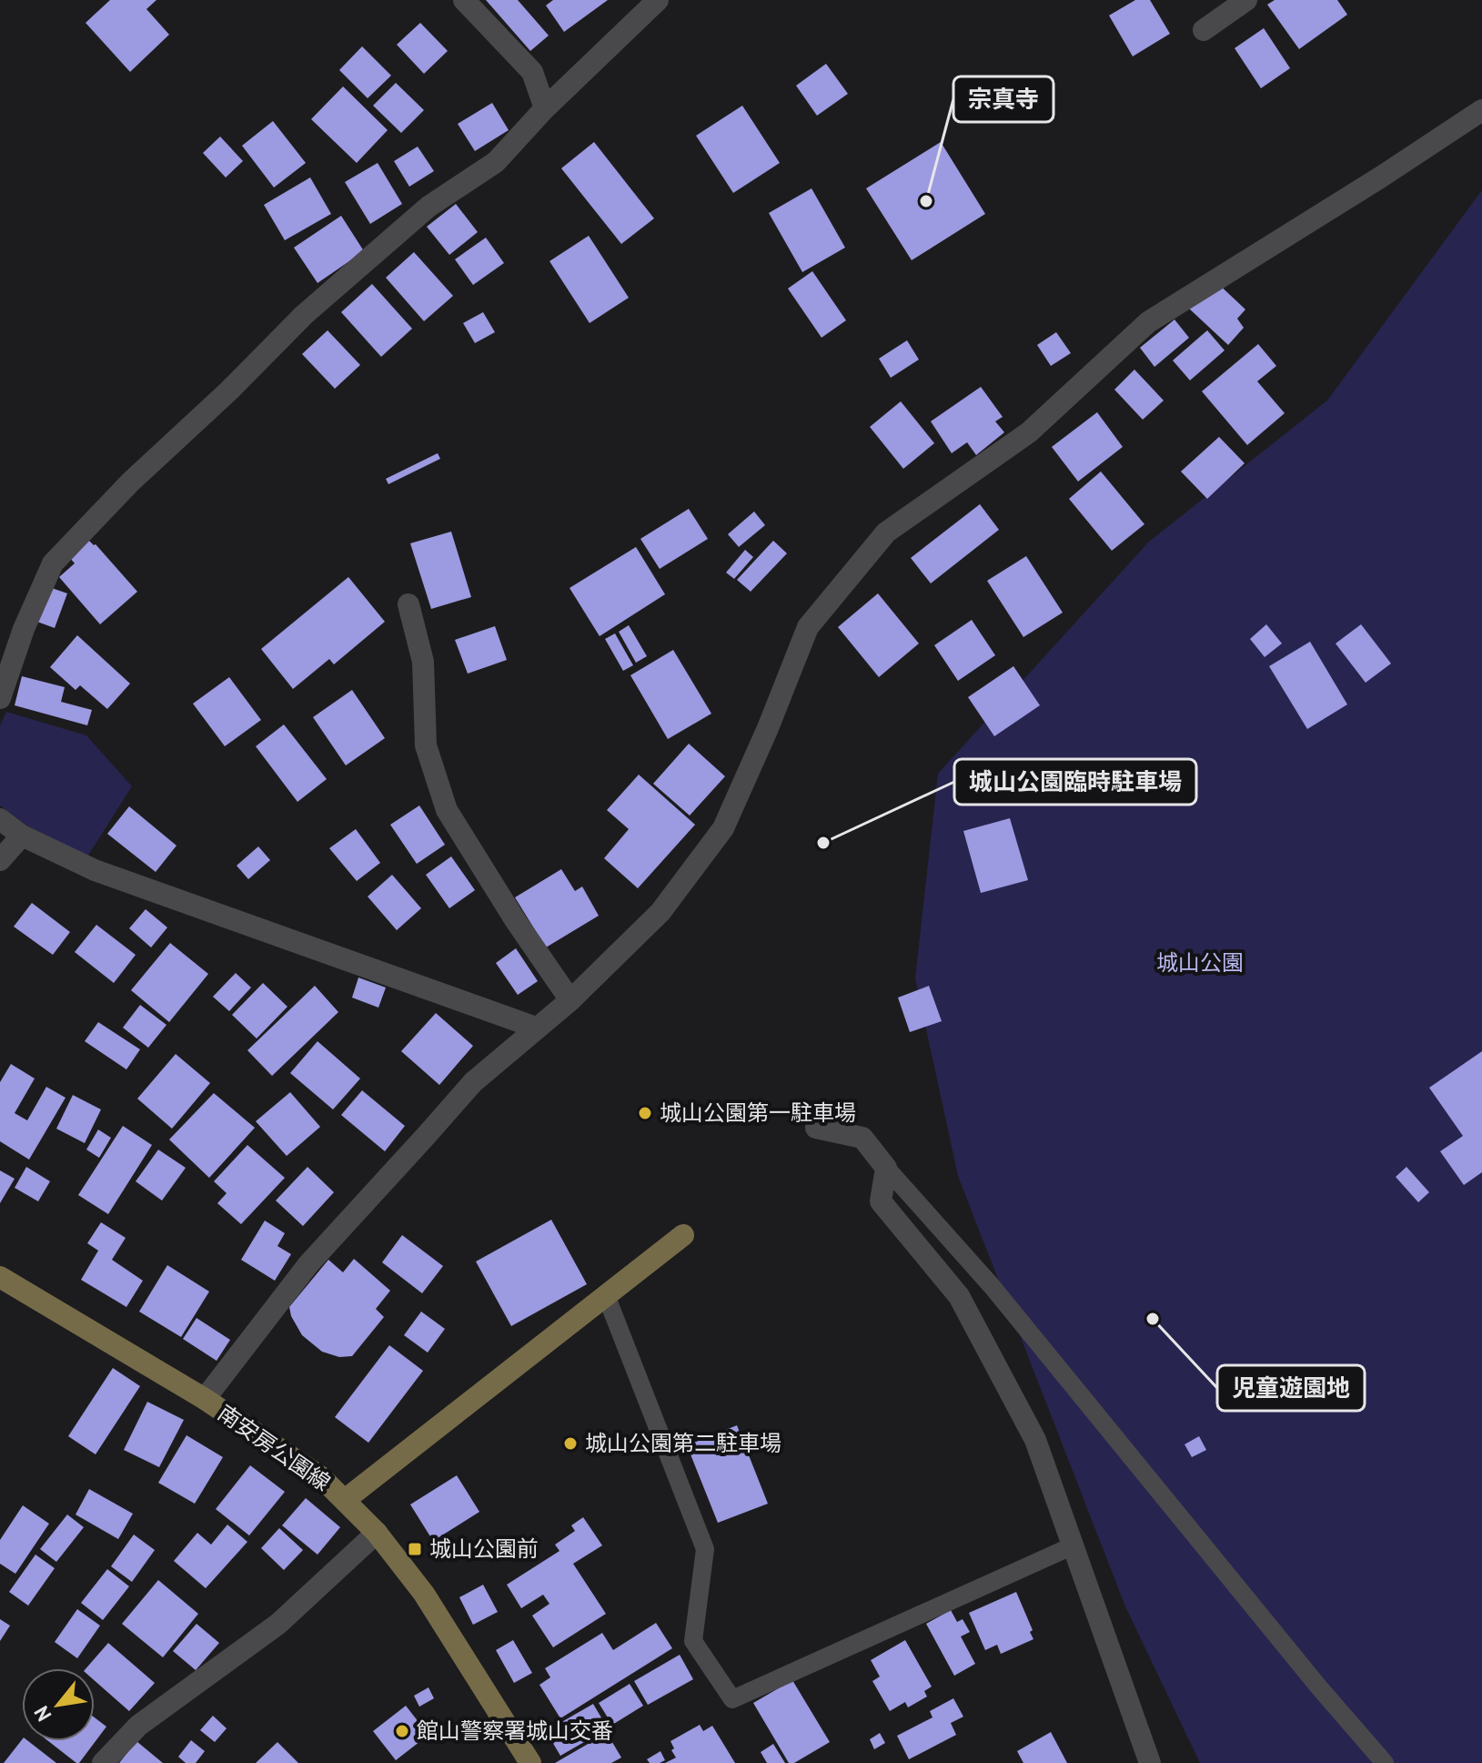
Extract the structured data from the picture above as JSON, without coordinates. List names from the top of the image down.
{
  "streets": {
    "main road": ["南安房公園線"]
  },
  "parks": ["城山公園"],
  "places": {
    "other": [
      "宗真寺",
      "城山公園臨時駐車場",
      "城山公園第一駐車場",
      "児童遊園地",
      "城山公園第二駐車場",
      "館山警察署城山交番"
    ],
    "transit": ["城山公園前"]
  },
  "north": "bottom left"
}
